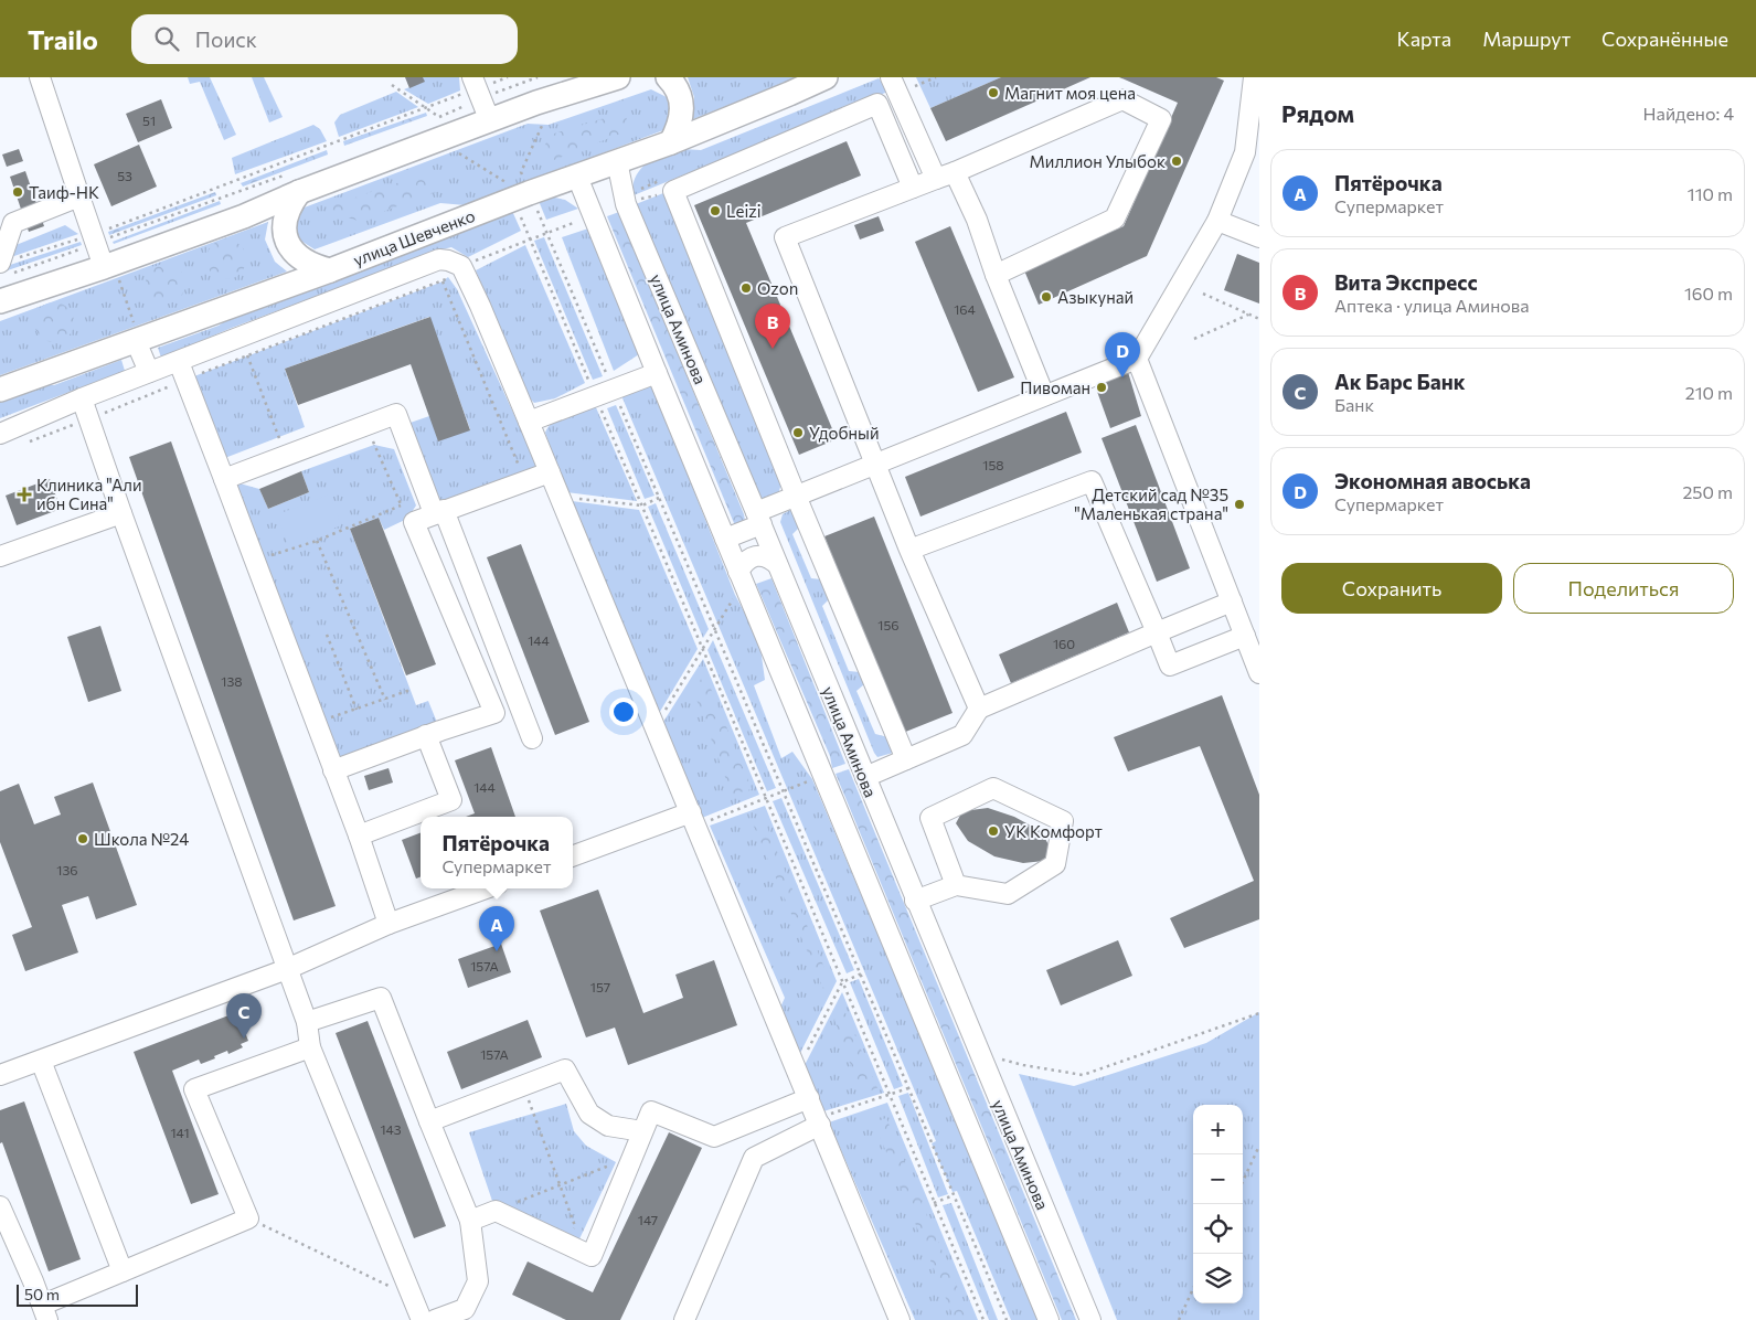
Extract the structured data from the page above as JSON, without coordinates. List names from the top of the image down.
{
  "streets": {
    "main road": ["улица Шевченко"],
    "street": ["улица Аминова"]
  },
  "crossings": [
    ["улица Шевченко", "улица Аминова"]
  ],
  "places": {
    "other": [
      "Магнит моя цена",
      "Миллион Улыбок",
      "Таиф-НК",
      "Leizi",
      "Ozon",
      "Азыкунай",
      "Пивоман",
      "Удобный",
      "Детский сад №35 \"Маленькая страна\"",
      "УК Комфорт",
      "Школа №24"
    ],
    "health": ["Клиника \"Али ибн Сина\""]
  },
  "house_numbers": [
    "51",
    "53",
    "164",
    "158",
    "156",
    "144",
    "160",
    "138",
    "144",
    "136",
    "157А",
    "157",
    "157А",
    "143",
    "141",
    "147"
  ],
  "scale_bar": "50 m",
  "page": {
    "header": "Trailo",
    "search": "Поиск",
    "nav": ["Карта", "Маршрут", "Сохранённые"],
    "heading": ["Рядом", "Найдено: 4"],
    "list": [
      {
        "mark": "A",
        "name": "Пятёрочка",
        "note": "Супермаркет",
        "value": "110 m"
      },
      {
        "mark": "B",
        "name": "Вита Экспресс",
        "note": "Аптека · улица Аминова",
        "value": "160 m"
      },
      {
        "mark": "C",
        "name": "Ак Барс Банк",
        "note": "Банк",
        "value": "210 m"
      },
      {
        "mark": "D",
        "name": "Экономная авоська",
        "note": "Супермаркет",
        "value": "250 m"
      }
    ],
    "pins": [
      "B",
      "D",
      "A",
      "C"
    ],
    "buttons": ["Сохранить", "Поделиться"],
    "popup": ["Пятёрочка", "Супермаркет"],
    "map_buttons": ["+", "−"],
    "scale": "50 m"
  }
}
